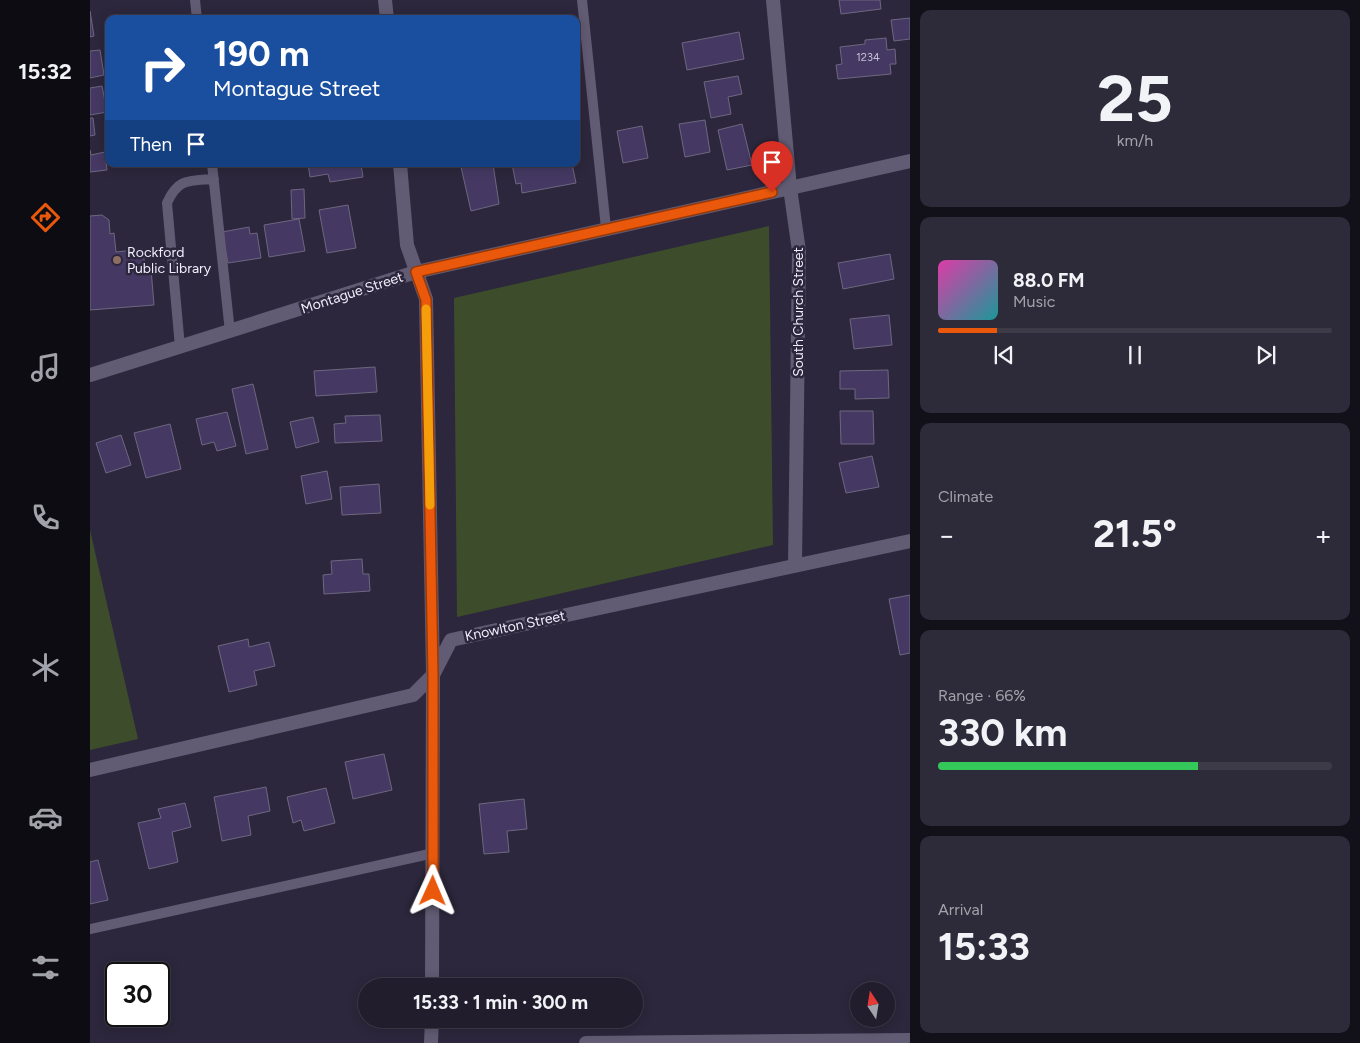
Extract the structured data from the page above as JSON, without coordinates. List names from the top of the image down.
{
  "streets": {
    "street": ["Montague Street", "South Church Street", "Knowlton Street"]
  },
  "crossings": [
    ["Montague Street", "South Church Street"],
    ["South Church Street", "Knowlton Street"]
  ],
  "places": ["Rockford Public Library"],
  "house_numbers": ["1234"],
  "north": "top",
  "page": {
    "tabs": "15:32",
    "tile": [
      ["25", "km/h"],
      "Climate",
      ["Range · 66%", "330 km"],
      ["Arrival", "15:33"]
    ],
    "turn": ["190 m", "Montague Street"],
    "then": "Then",
    "song": ["88.0 FM", "Music"],
    "heat": ["−", "21.5°", "+"],
    "limit": "30",
    "trip": "15:33 · 1 min · 300 m"
  }
}
